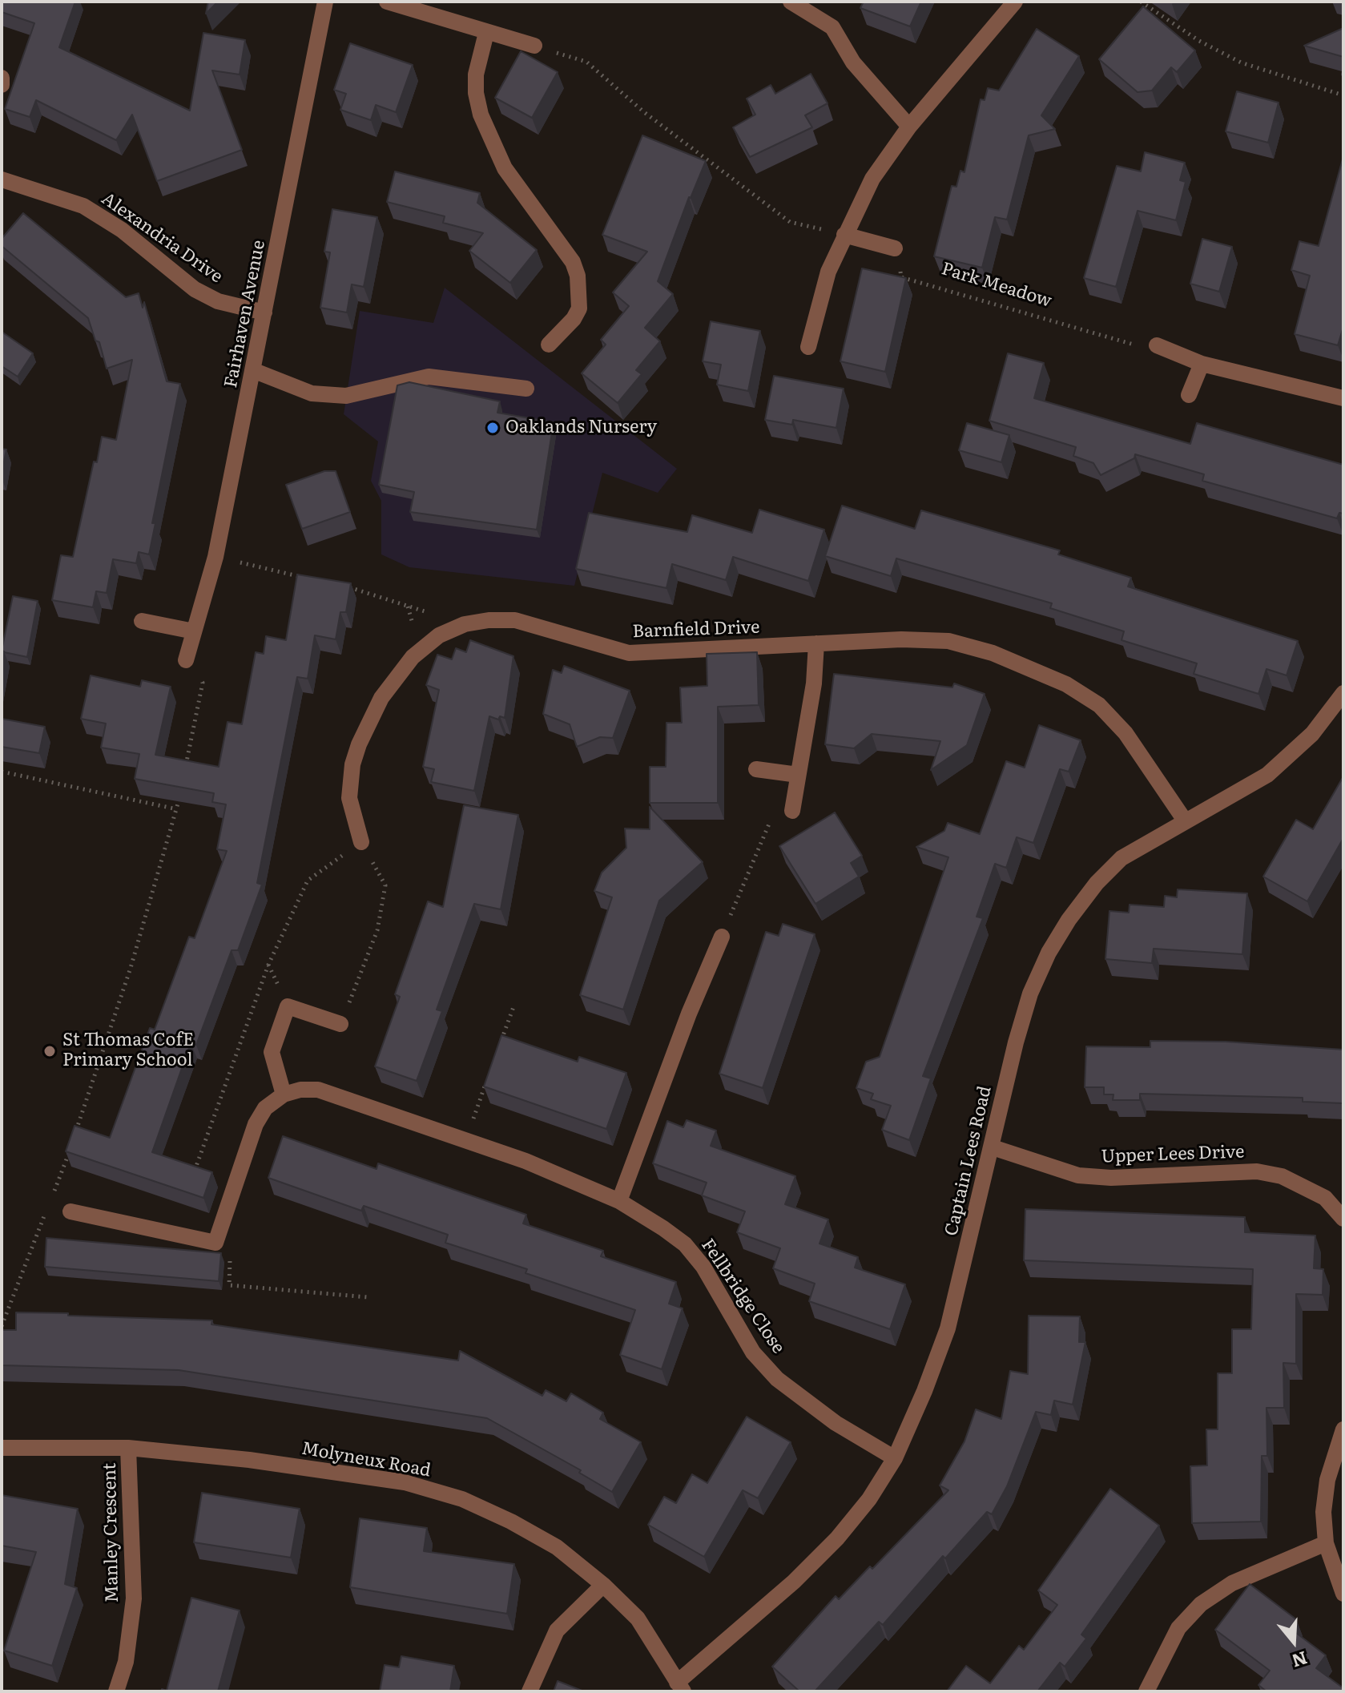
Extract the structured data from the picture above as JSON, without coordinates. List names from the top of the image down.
{
  "streets": {
    "street": [
      "Alexandria Drive",
      "Fairhaven Avenue",
      "Barnfield Drive",
      "Upper Lees Drive",
      "Captain Lees Road",
      "Fellbridge Close",
      "Molyneux Road",
      "Manley Crescent"
    ],
    "path": ["Park Meadow"]
  },
  "crossings": [
    ["Alexandria Drive", "Fairhaven Avenue"],
    ["Barnfield Drive", "Captain Lees Road"],
    ["Upper Lees Drive", "Captain Lees Road"],
    ["Captain Lees Road", "Fellbridge Close"],
    ["Captain Lees Road", "Molyneux Road"],
    ["Molyneux Road", "Manley Crescent"]
  ],
  "places": ["Oaklands Nursery", "St Thomas CofE Primary School"],
  "north": "bottom"
}
